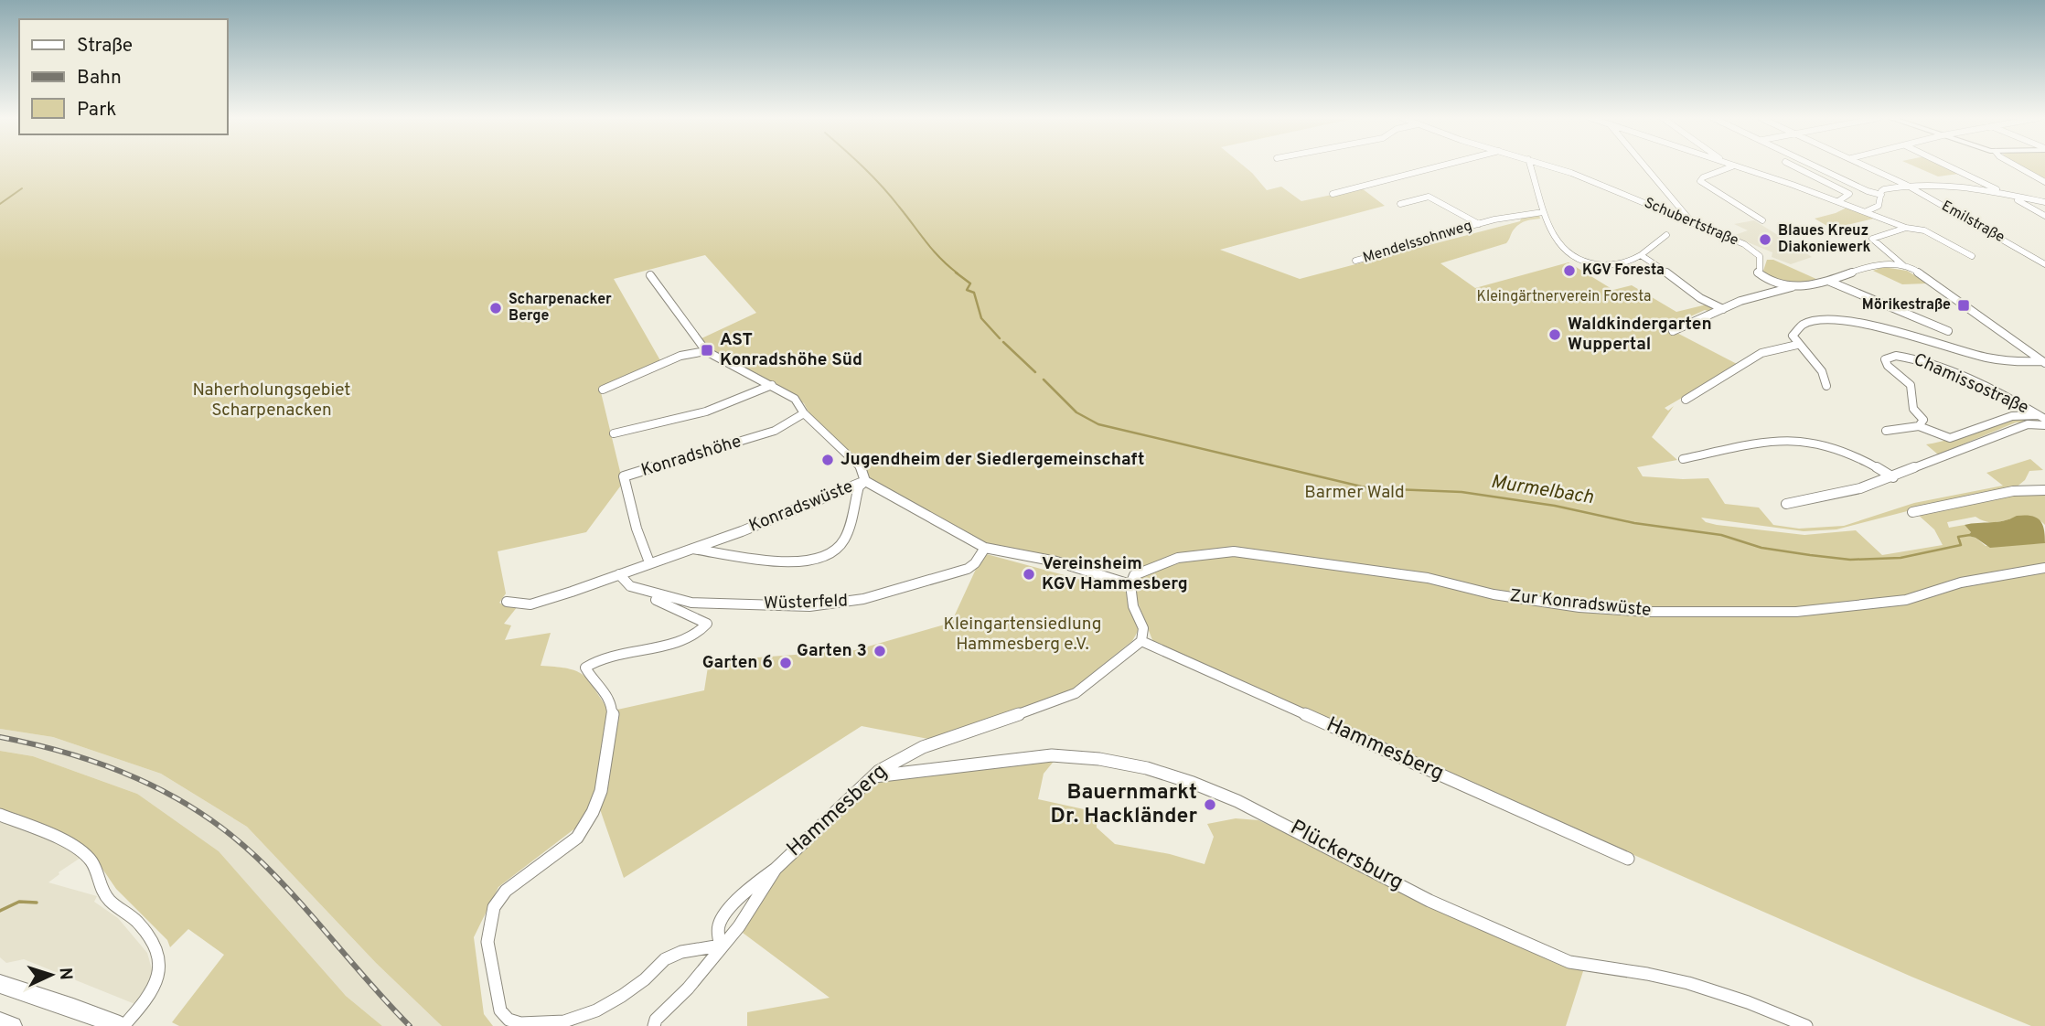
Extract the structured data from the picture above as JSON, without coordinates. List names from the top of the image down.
{
  "streets": {
    "street": [
      "Schubertstraße",
      "Emilstraße",
      "Mendelssohnweg",
      "Chamissostraße",
      "Konradshöhe",
      "Konradswüste",
      "Wüsterfeld",
      "Zur Konradswüste",
      "Hammesberg",
      "Plückersburg"
    ]
  },
  "crossings": [
    ["Konradshöhe", "Konradswüste"],
    ["Konradswüste", "Wüsterfeld"],
    ["Konradswüste", "Zur Konradswüste"],
    ["Hammesberg", "Plückersburg"]
  ],
  "water": ["Murmelbach"],
  "parks": [
    "Kleingärtnerverein Foresta",
    "Naherholungsgebiet Scharpenacken",
    "Barmer Wald",
    "Kleingartensiedlung Hammesberg e.V."
  ],
  "places": {
    "other": [
      "Blaues Kreuz Diakoniewerk",
      "KGV Foresta",
      "Scharpenacker Berge",
      "Waldkindergarten Wuppertal",
      "Jugendheim der Siedlergemeinschaft",
      "Vereinsheim KGV Hammesberg",
      "Garten 3",
      "Garten 6",
      "Bauernmarkt Dr. Hackländer"
    ],
    "transit": ["Mörikestraße", "AST Konradshöhe Süd"]
  },
  "legend": ["Straße", "Bahn", "Park"],
  "north": "right"
}
